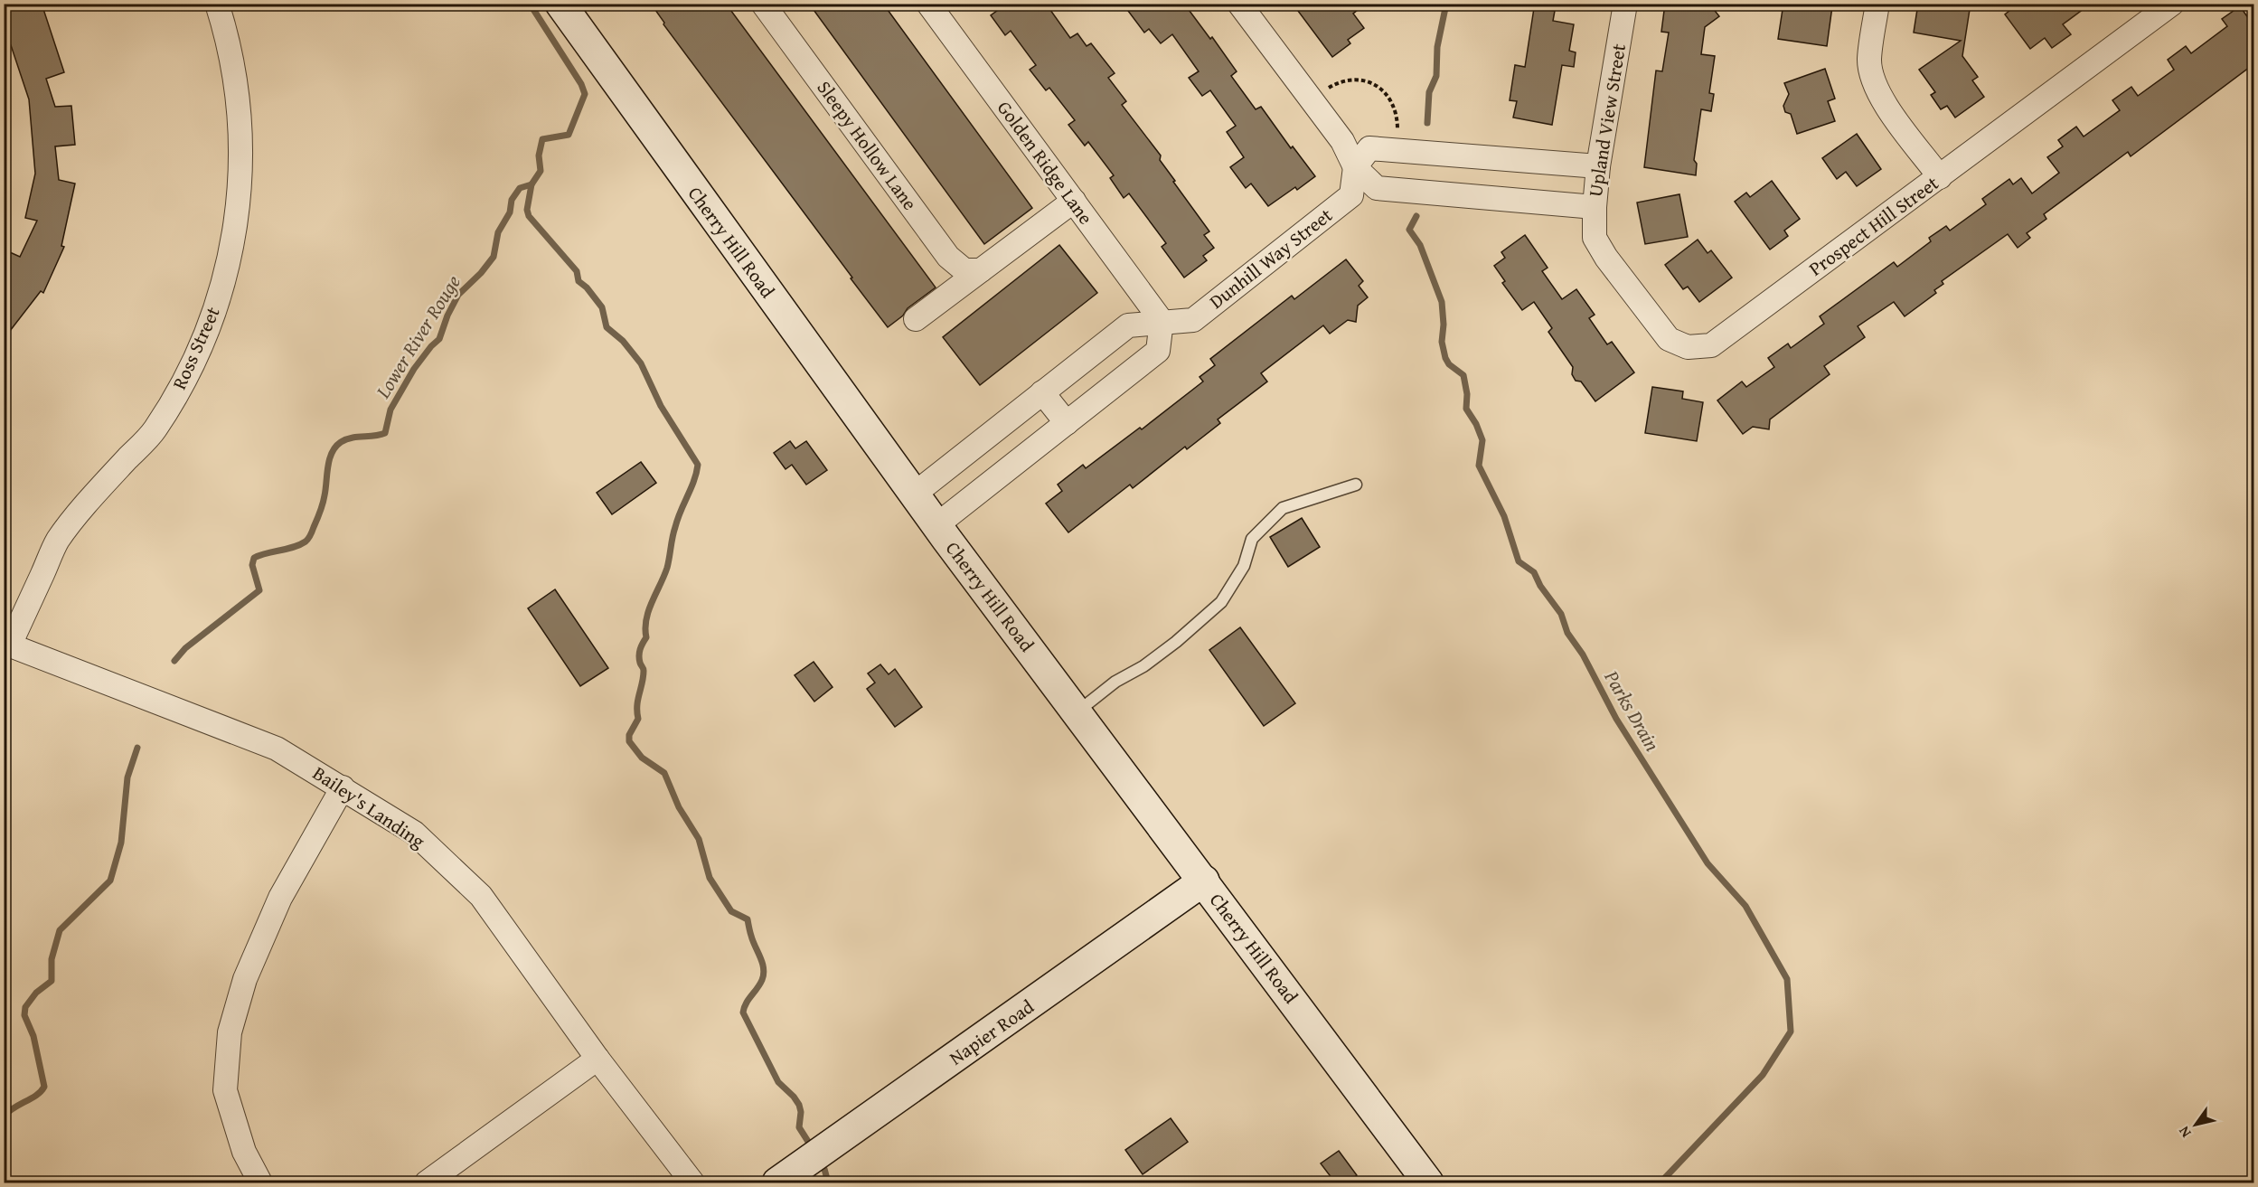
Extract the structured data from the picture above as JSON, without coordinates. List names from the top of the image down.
{
  "streets": {
    "street": [
      "Upland View Street",
      "Sleepy Hollow Lane",
      "Golden Ridge Lane",
      "Prospect Hill Street",
      "Cherry Hill Road",
      "Dunhill Way Street",
      "Ross Street",
      "Bailey's Landing",
      "Napier Road"
    ]
  },
  "crossings": [
    ["Upland View Street", "Prospect Hill Street"],
    ["Golden Ridge Lane", "Dunhill Way Street"],
    ["Cherry Hill Road", "Dunhill Way Street"],
    ["Cherry Hill Road", "Napier Road"],
    ["Ross Street", "Bailey's Landing"]
  ],
  "water": ["Lower River Rouge", "Parks Drain"],
  "north": "bottom left"
}
